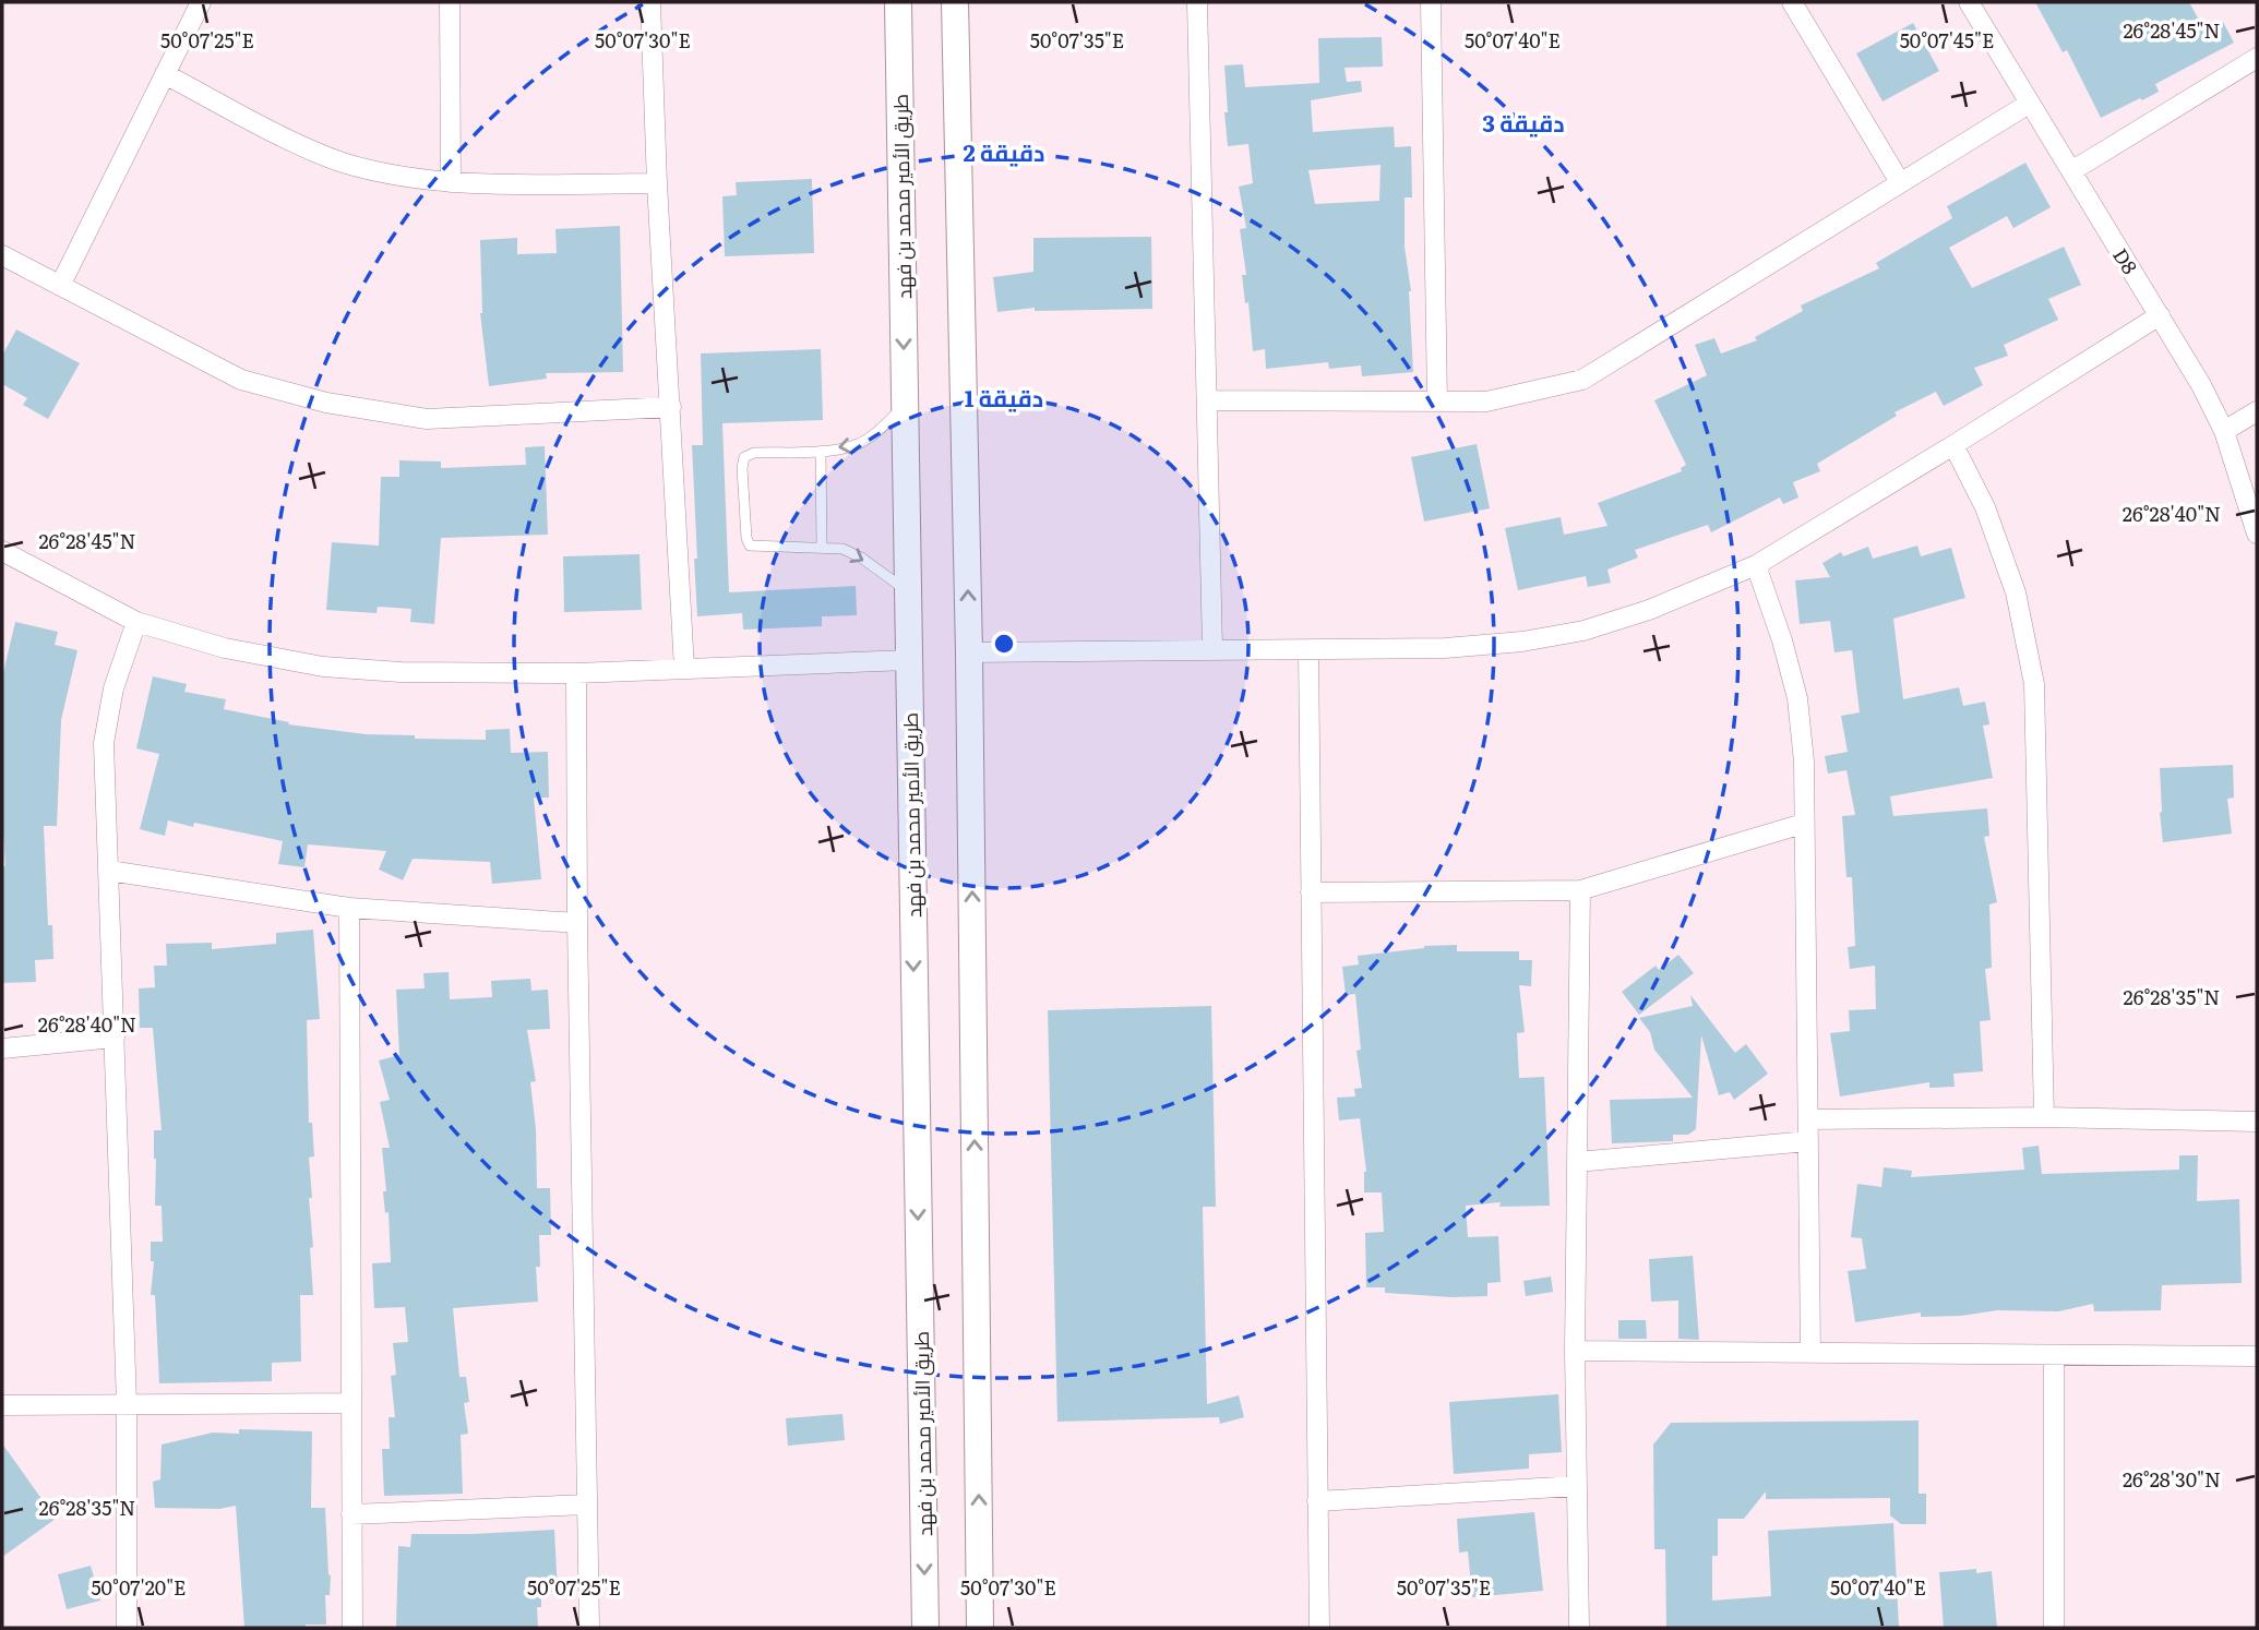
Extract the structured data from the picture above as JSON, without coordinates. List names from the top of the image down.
{
  "streets": {
    "street": ["طريق الأمير محمد بن فهد", "D8"]
  },
  "coordinates": [
    "26°28'45\"N",
    "50°07'25\"E",
    "50°07'30\"E",
    "50°07'35\"E",
    "50°07'40\"E",
    "50°07'45\"E",
    "26°28'40\"N",
    "26°28'35\"N",
    "26°28'30\"N",
    "50°07'20\"E"
  ],
  "rings": ["3 دقيقة", "2 دقيقة", "1 دقيقة"]
}
